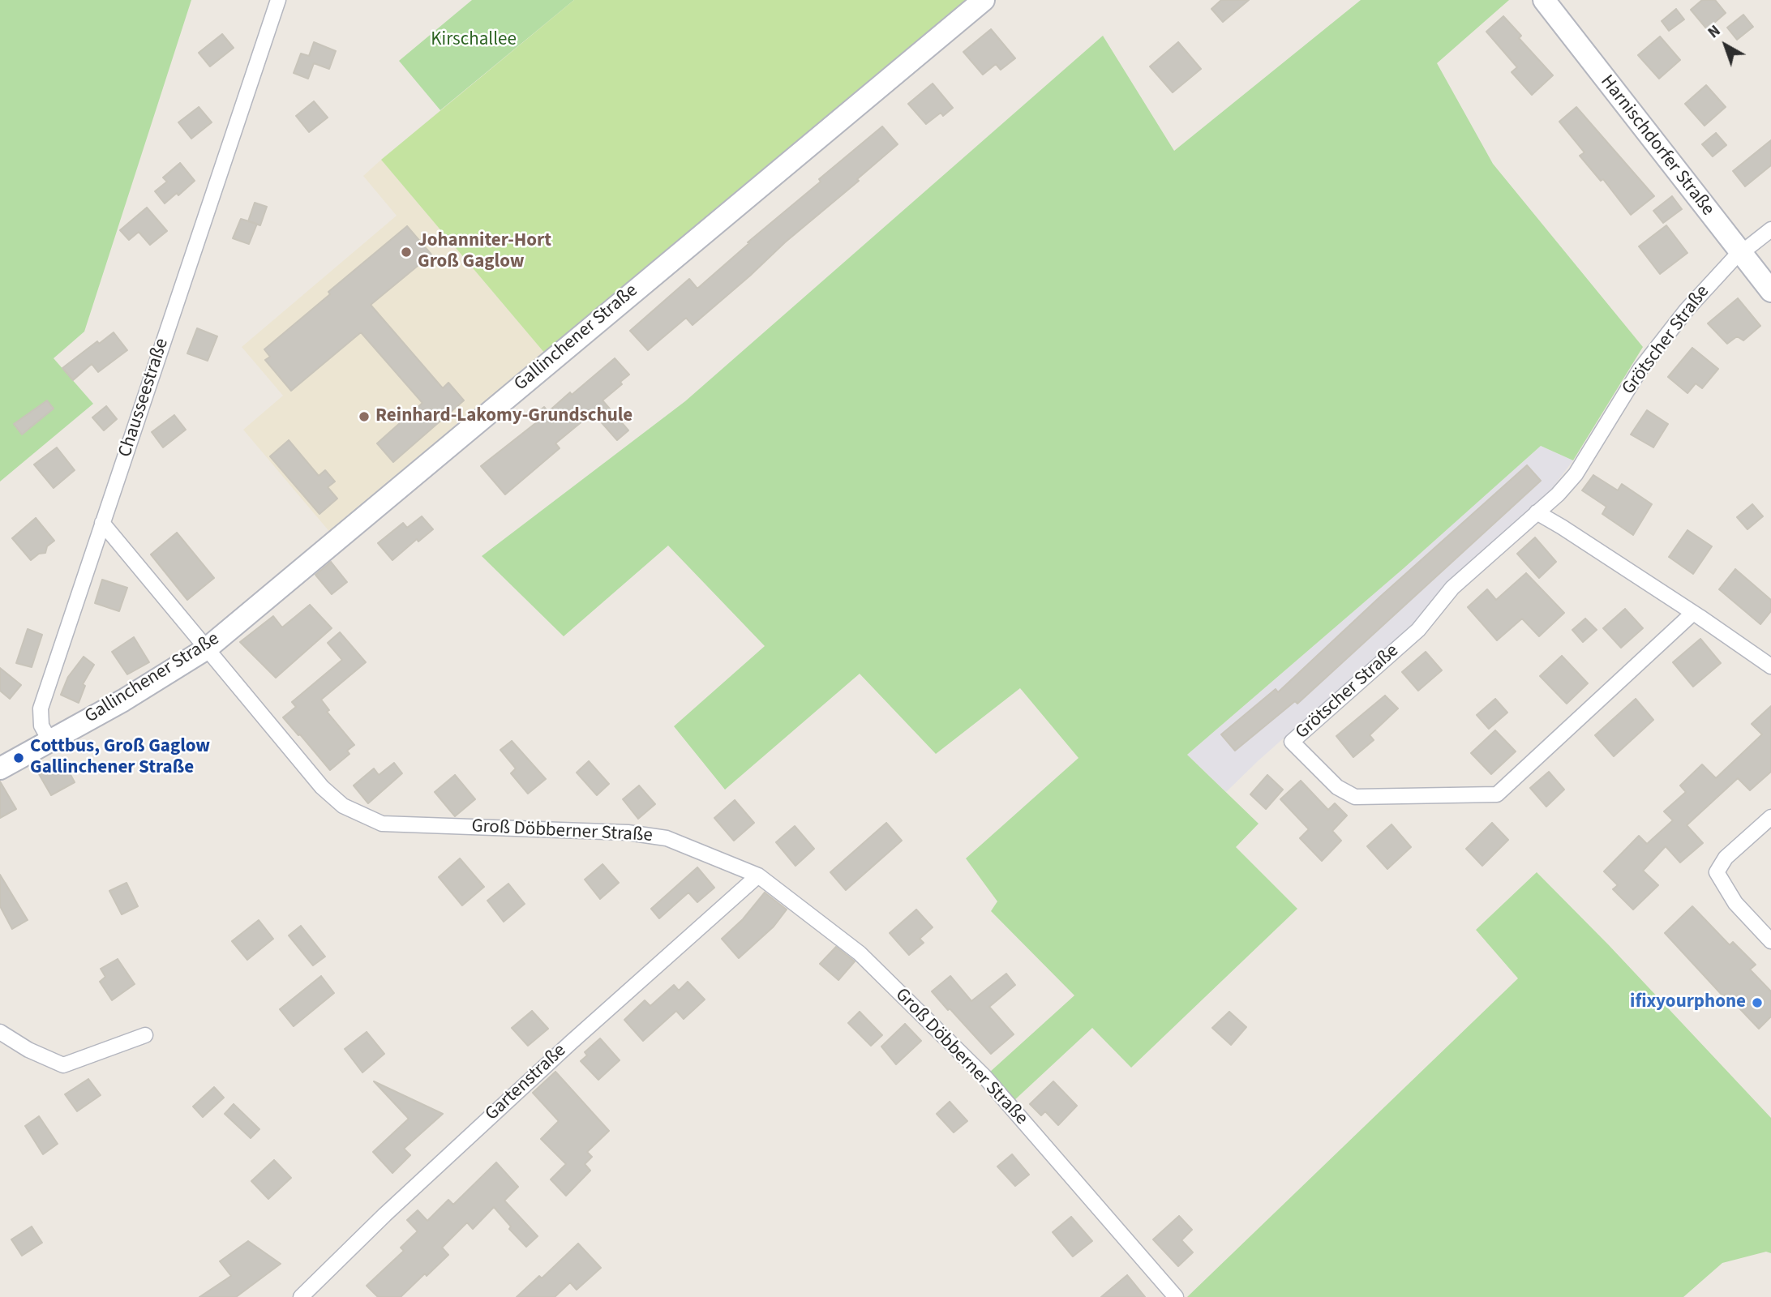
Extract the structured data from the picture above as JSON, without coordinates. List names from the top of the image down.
{
  "streets": {
    "street": [
      "Harnischdorfer Straße",
      "Gallinchener Straße",
      "Grötscher Straße",
      "Chausseestraße",
      "Groß Döbberner Straße",
      "Gartenstraße"
    ]
  },
  "crossings": [
    ["Harnischdorfer Straße", "Grötscher Straße"],
    ["Gallinchener Straße", "Chausseestraße"],
    ["Gallinchener Straße", "Groß Döbberner Straße"],
    ["Chausseestraße", "Groß Döbberner Straße"],
    ["Groß Döbberner Straße", "Gartenstraße"]
  ],
  "parks": ["Kirschallee"],
  "places": [
    "Johanniter-Hort Groß Gaglow",
    "Reinhard-Lakomy-Grundschule",
    "Cottbus, Groß Gaglow Gallinchener Straße",
    "ifixyourphone"
  ],
  "north": "top left"
}
